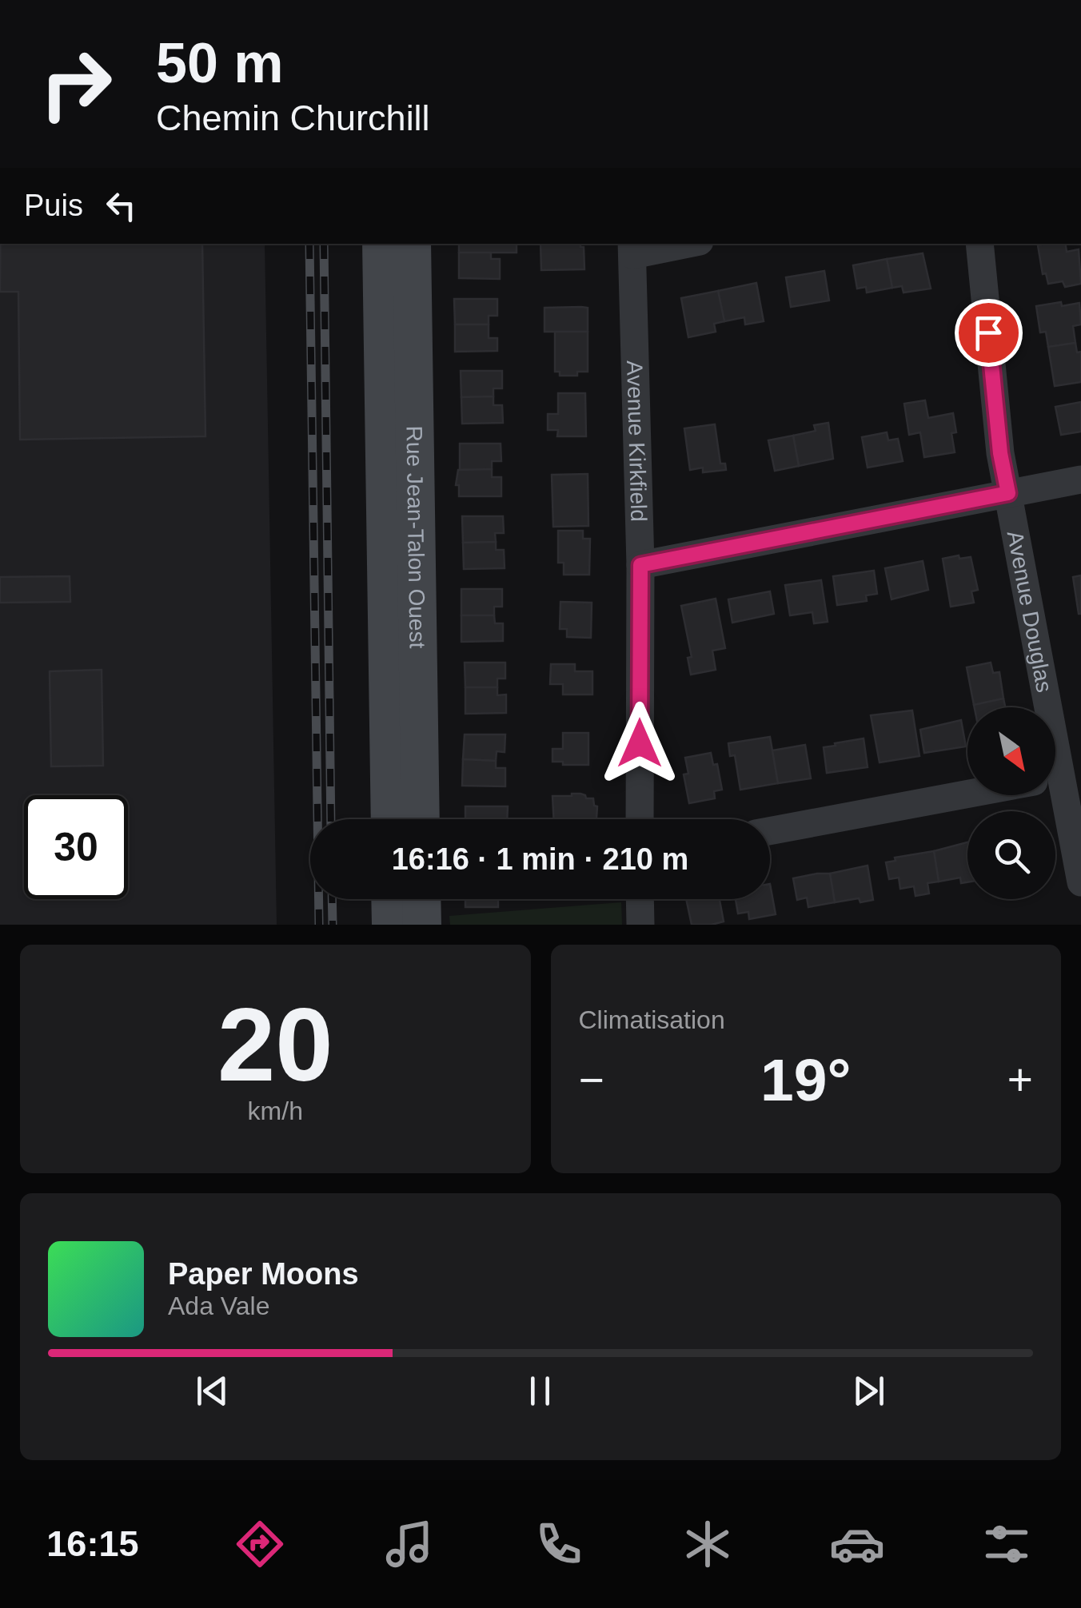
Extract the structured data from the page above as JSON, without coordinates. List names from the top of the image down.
{
  "streets": {
    "main road": ["Rue Jean-Talon Ouest"],
    "street": ["Avenue Kirkfield", "Avenue Douglas"]
  },
  "north": "bottom right",
  "page": {
    "turn": ["50 m", "Chemin Churchill"],
    "then": "Puis",
    "limit": "30",
    "trip": "16:16 · 1 min · 210 m",
    "tile": [
      ["20", "km/h"],
      "Climatisation"
    ],
    "heat": ["−", "19°", "+"],
    "song": ["Paper Moons", "Ada Vale"],
    "tabs": "16:15"
  }
}
